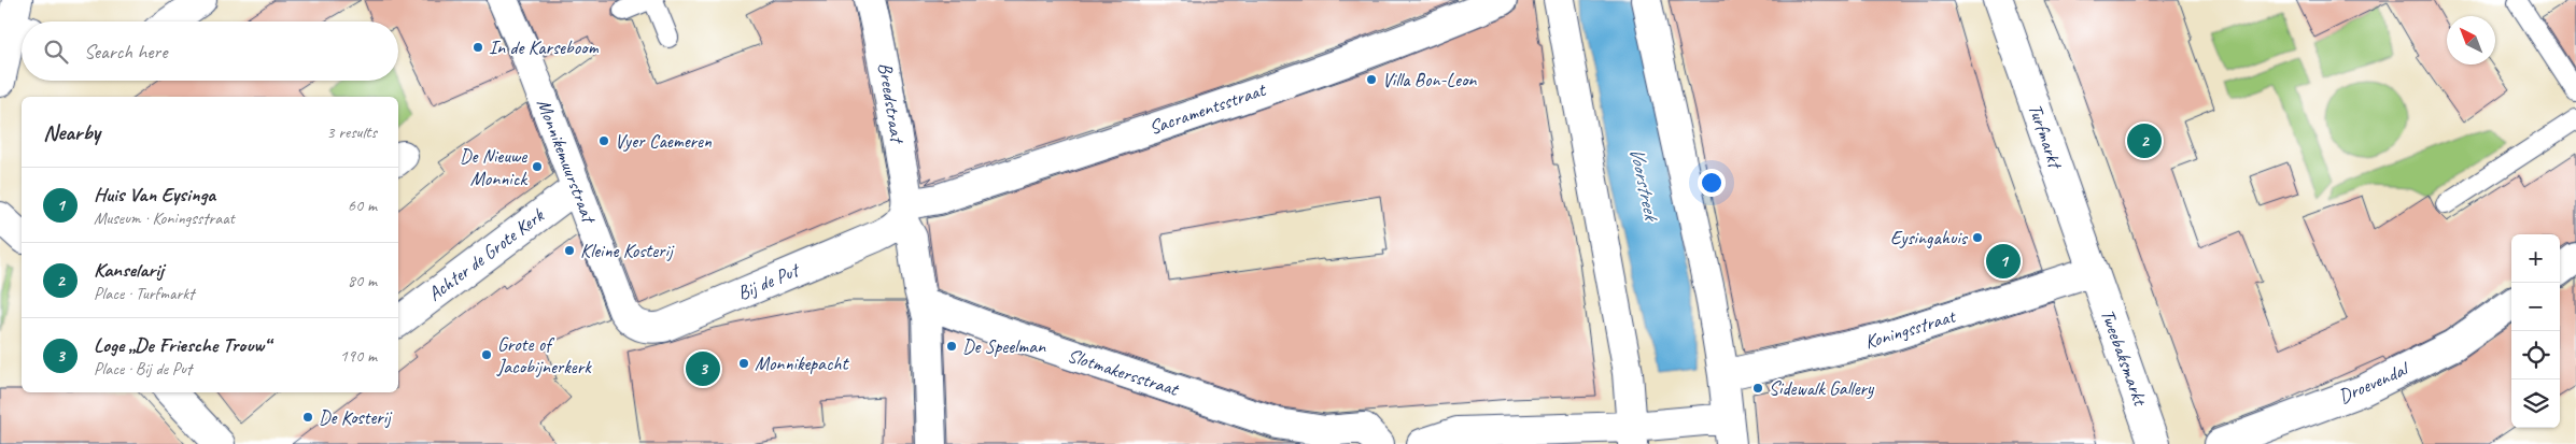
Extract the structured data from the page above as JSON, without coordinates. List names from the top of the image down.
{
  "streets": {
    "street": [
      "Breedstraat",
      "Sacramentsstraat",
      "Turfmarkt",
      "Monnikemuurstraat",
      "Achter de Grote Kerk",
      "Bij de Put",
      "Koningsstraat",
      "Tweebaksmarkt",
      "Slotmakersstraat",
      "Droevendal"
    ]
  },
  "crossings": [
    ["Breedstraat", "Sacramentsstraat"],
    ["Breedstraat", "Bij de Put"],
    ["Sacramentsstraat", "Bij de Put"],
    ["Turfmarkt", "Koningsstraat"],
    ["Turfmarkt", "Tweebaksmarkt"],
    ["Monnikemuurstraat", "Achter de Grote Kerk"],
    ["Monnikemuurstraat", "Bij de Put"],
    ["Koningsstraat", "Tweebaksmarkt"]
  ],
  "water": ["Voorstreek"],
  "places": [
    "In de Karseboom",
    "Villa Bon-Leon",
    "Vyer Caemeren",
    "De Nieuwe Monnick",
    "Eysingahuis",
    "Kleine Kosterij",
    "De Speelman",
    "Grote of Jacobijnerkerk",
    "Monnikepacht",
    "Sidewalk Gallery",
    "De Kosterij"
  ],
  "north": "top left",
  "page": {
    "search": "Search here",
    "heading": ["Nearby", "3 results"],
    "pins": ["2", "1", "3"],
    "list": [
      {
        "mark": "1",
        "name": "Huis Van Eysinga",
        "note": "Museum · Koningsstraat",
        "value": "60 m"
      },
      {
        "mark": "2",
        "name": "Kanselarij",
        "note": "Place · Turfmarkt",
        "value": "80 m"
      },
      {
        "mark": "3",
        "name": "Loge „De Friesche Trouw“",
        "note": "Place · Bij de Put",
        "value": "190 m"
      }
    ],
    "map_buttons": ["+", "−"]
  }
}
